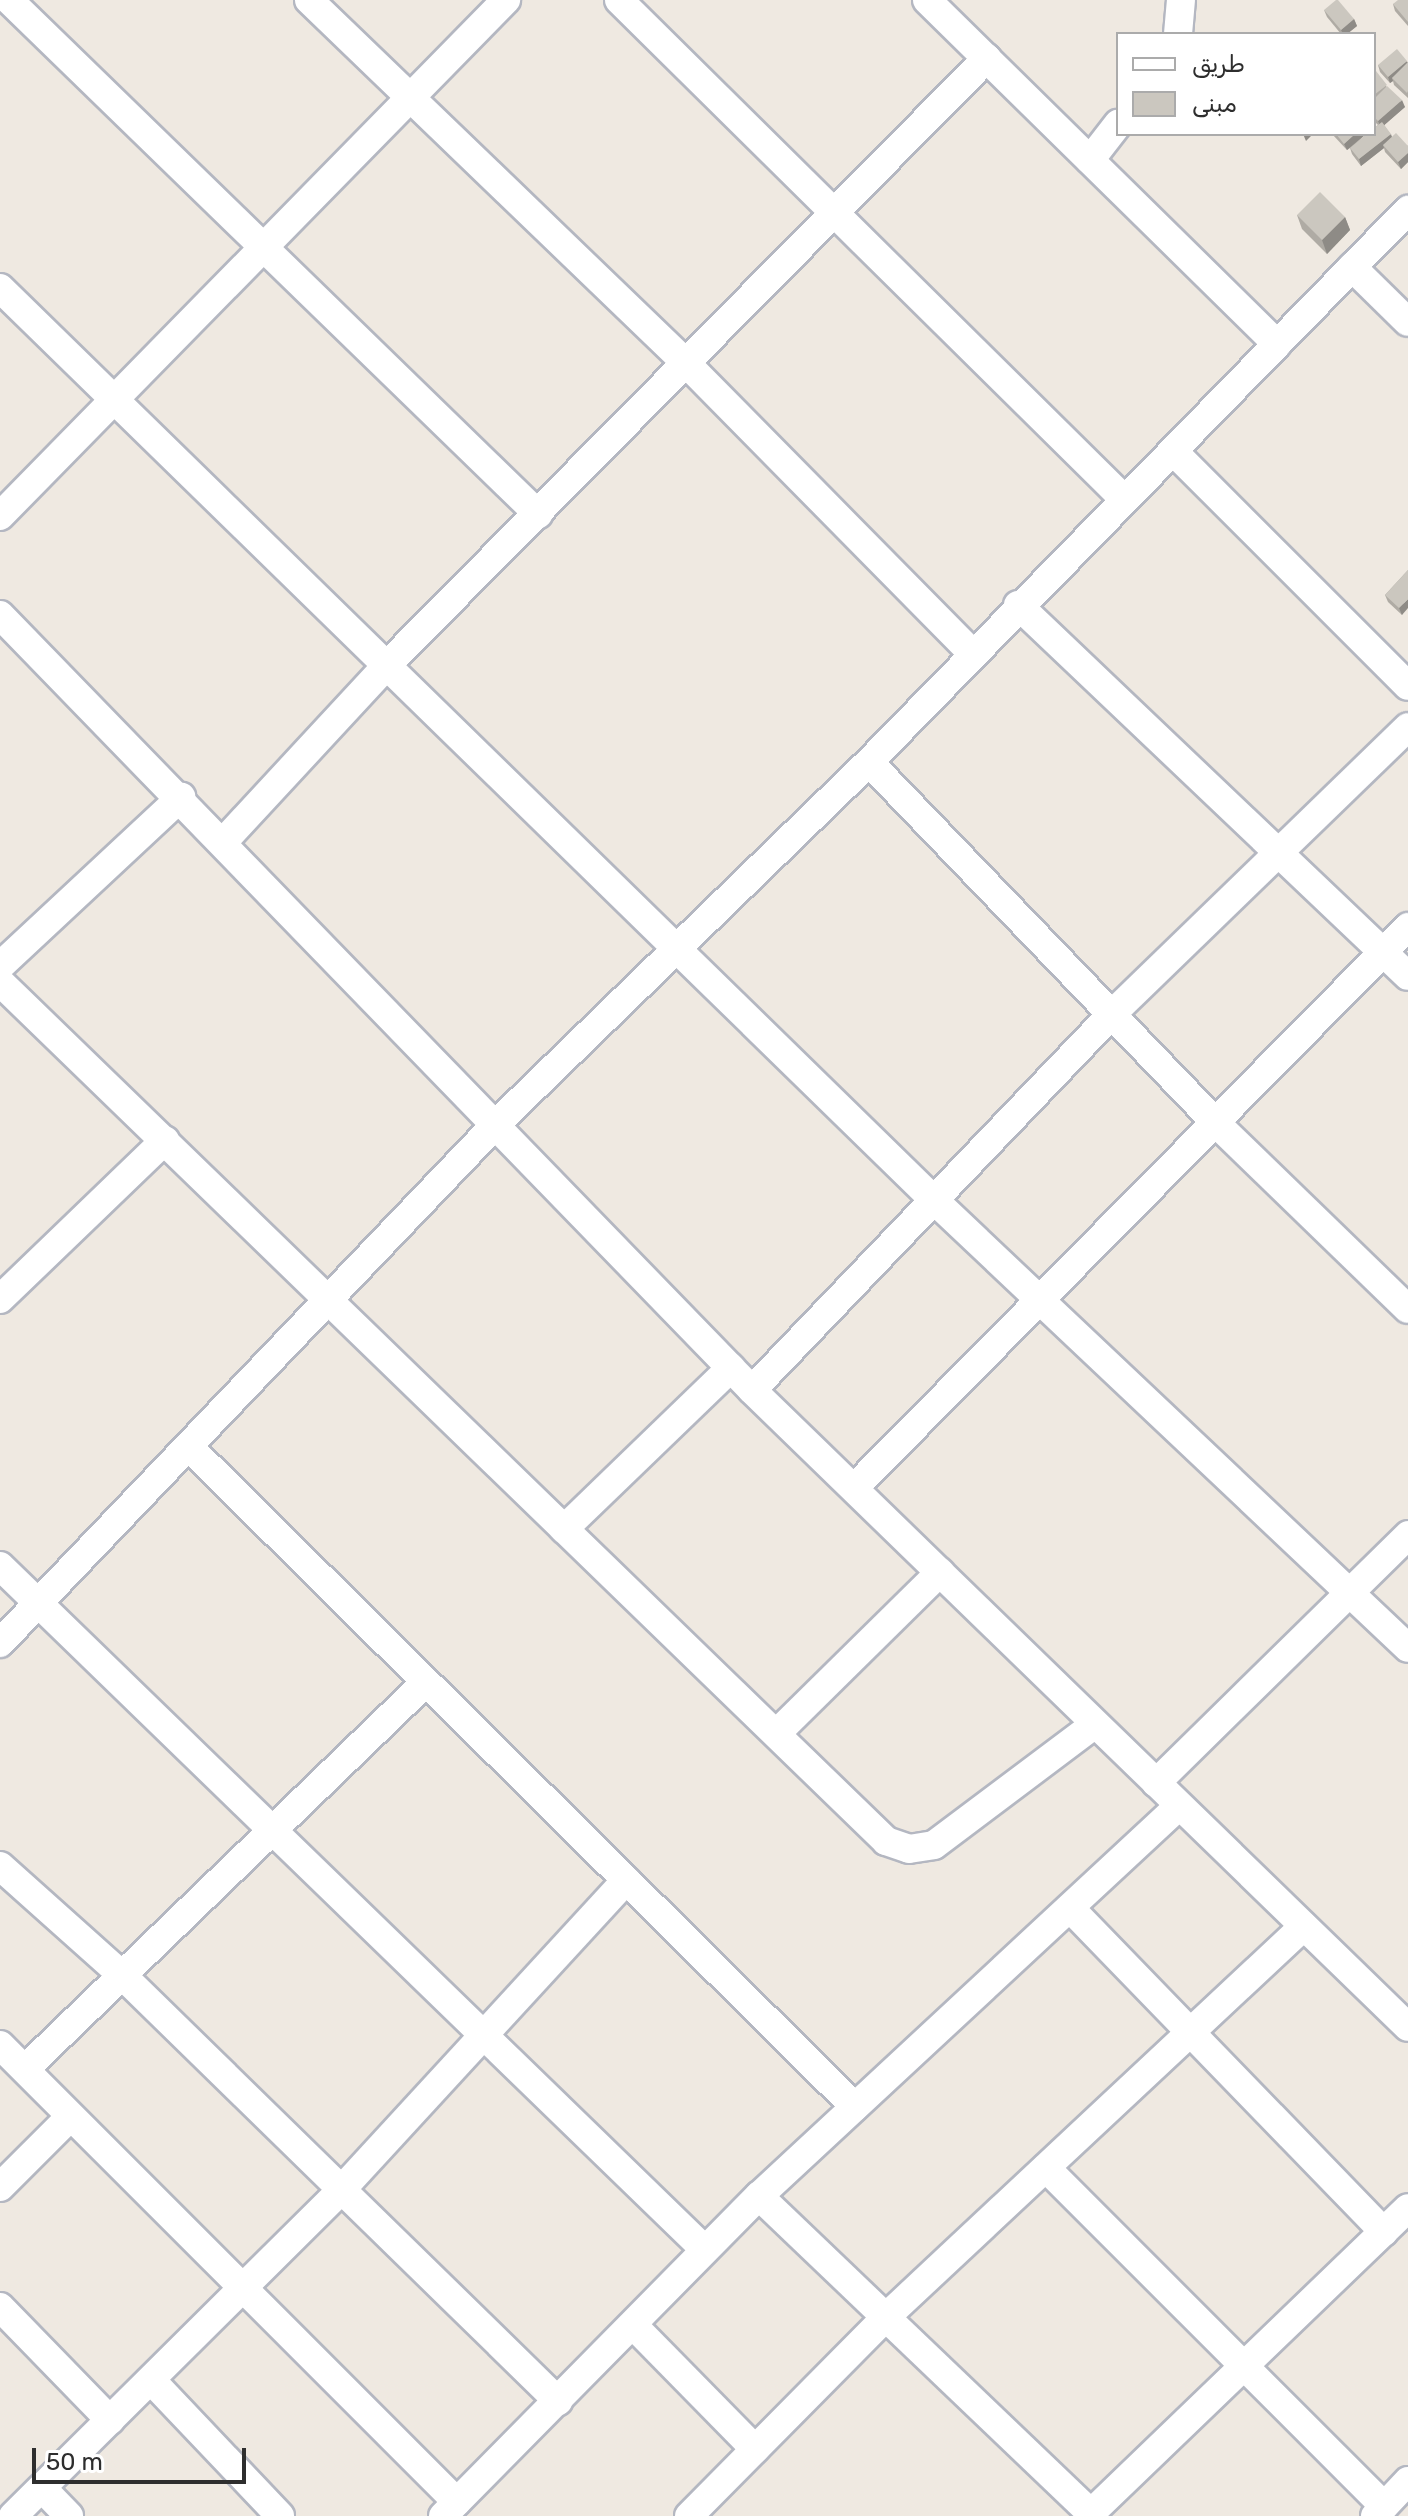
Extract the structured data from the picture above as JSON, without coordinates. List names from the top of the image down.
{
  "legend": ["طريق", "مبنى"],
  "scale_bar": "50 m"
}
